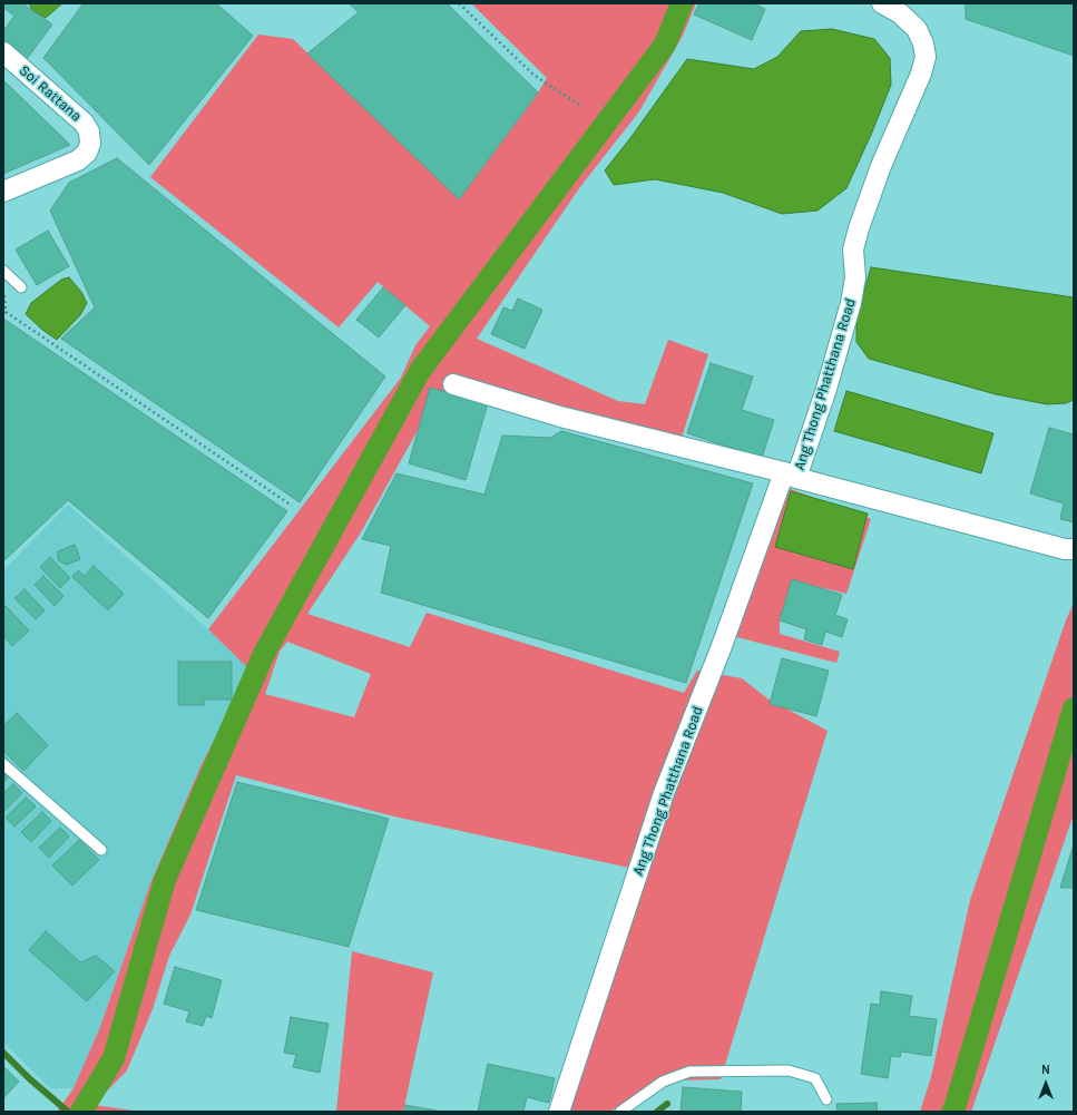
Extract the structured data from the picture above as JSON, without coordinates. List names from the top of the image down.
{
  "streets": {
    "street": ["Soi Rattana", "Ang Thong Phatthana Road"]
  },
  "north": "top"
}
